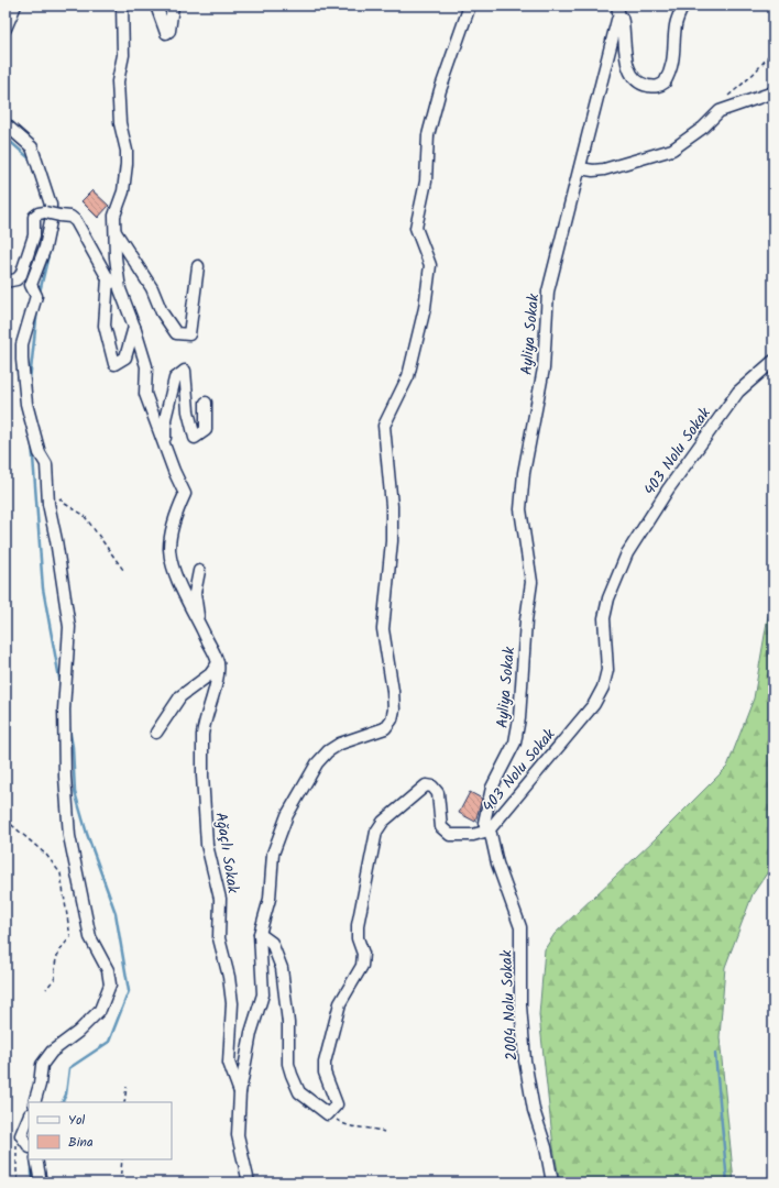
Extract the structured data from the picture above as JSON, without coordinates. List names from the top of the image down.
{
  "streets": {
    "street": [
      "Ayliya Sokak",
      "403 Nolu Sokak",
      "Ağaçlı Sokak",
      "2004 Nolu Sokak"
    ]
  },
  "crossings": [
    ["Ayliya Sokak", "403 Nolu Sokak"],
    ["Ayliya Sokak", "2004 Nolu Sokak"],
    ["403 Nolu Sokak", "2004 Nolu Sokak"]
  ],
  "legend": ["Yol", "Bina"]
}
